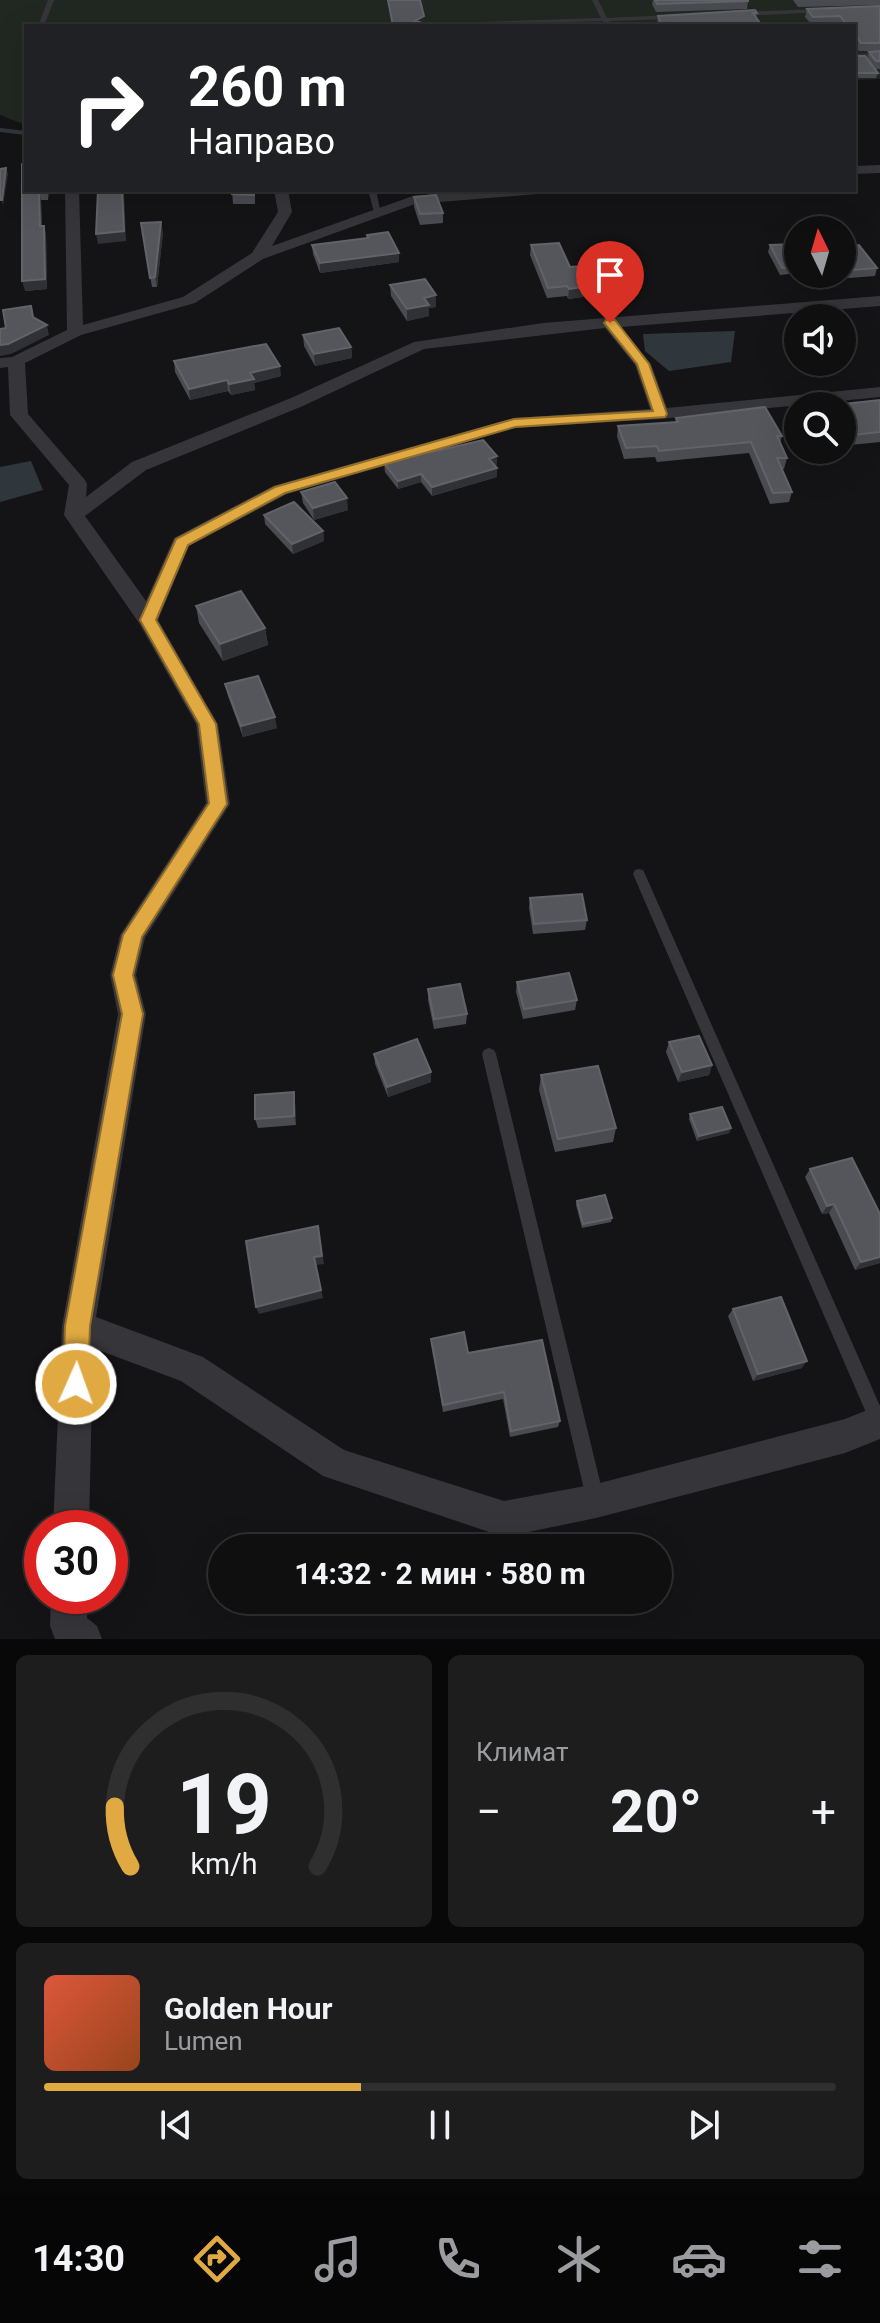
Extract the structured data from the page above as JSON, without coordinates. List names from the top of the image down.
{
  "north": "top",
  "page": {
    "turn": ["260 m", "Направо"],
    "limit": "30",
    "trip": "14:32 · 2 мин · 580 m",
    "tile": "Климат",
    "heat": ["−", "20°", "+"],
    "song": ["Golden Hour", "Lumen"],
    "tabs": "14:30",
    "gauge": ["19", "km/h"]
  }
}
